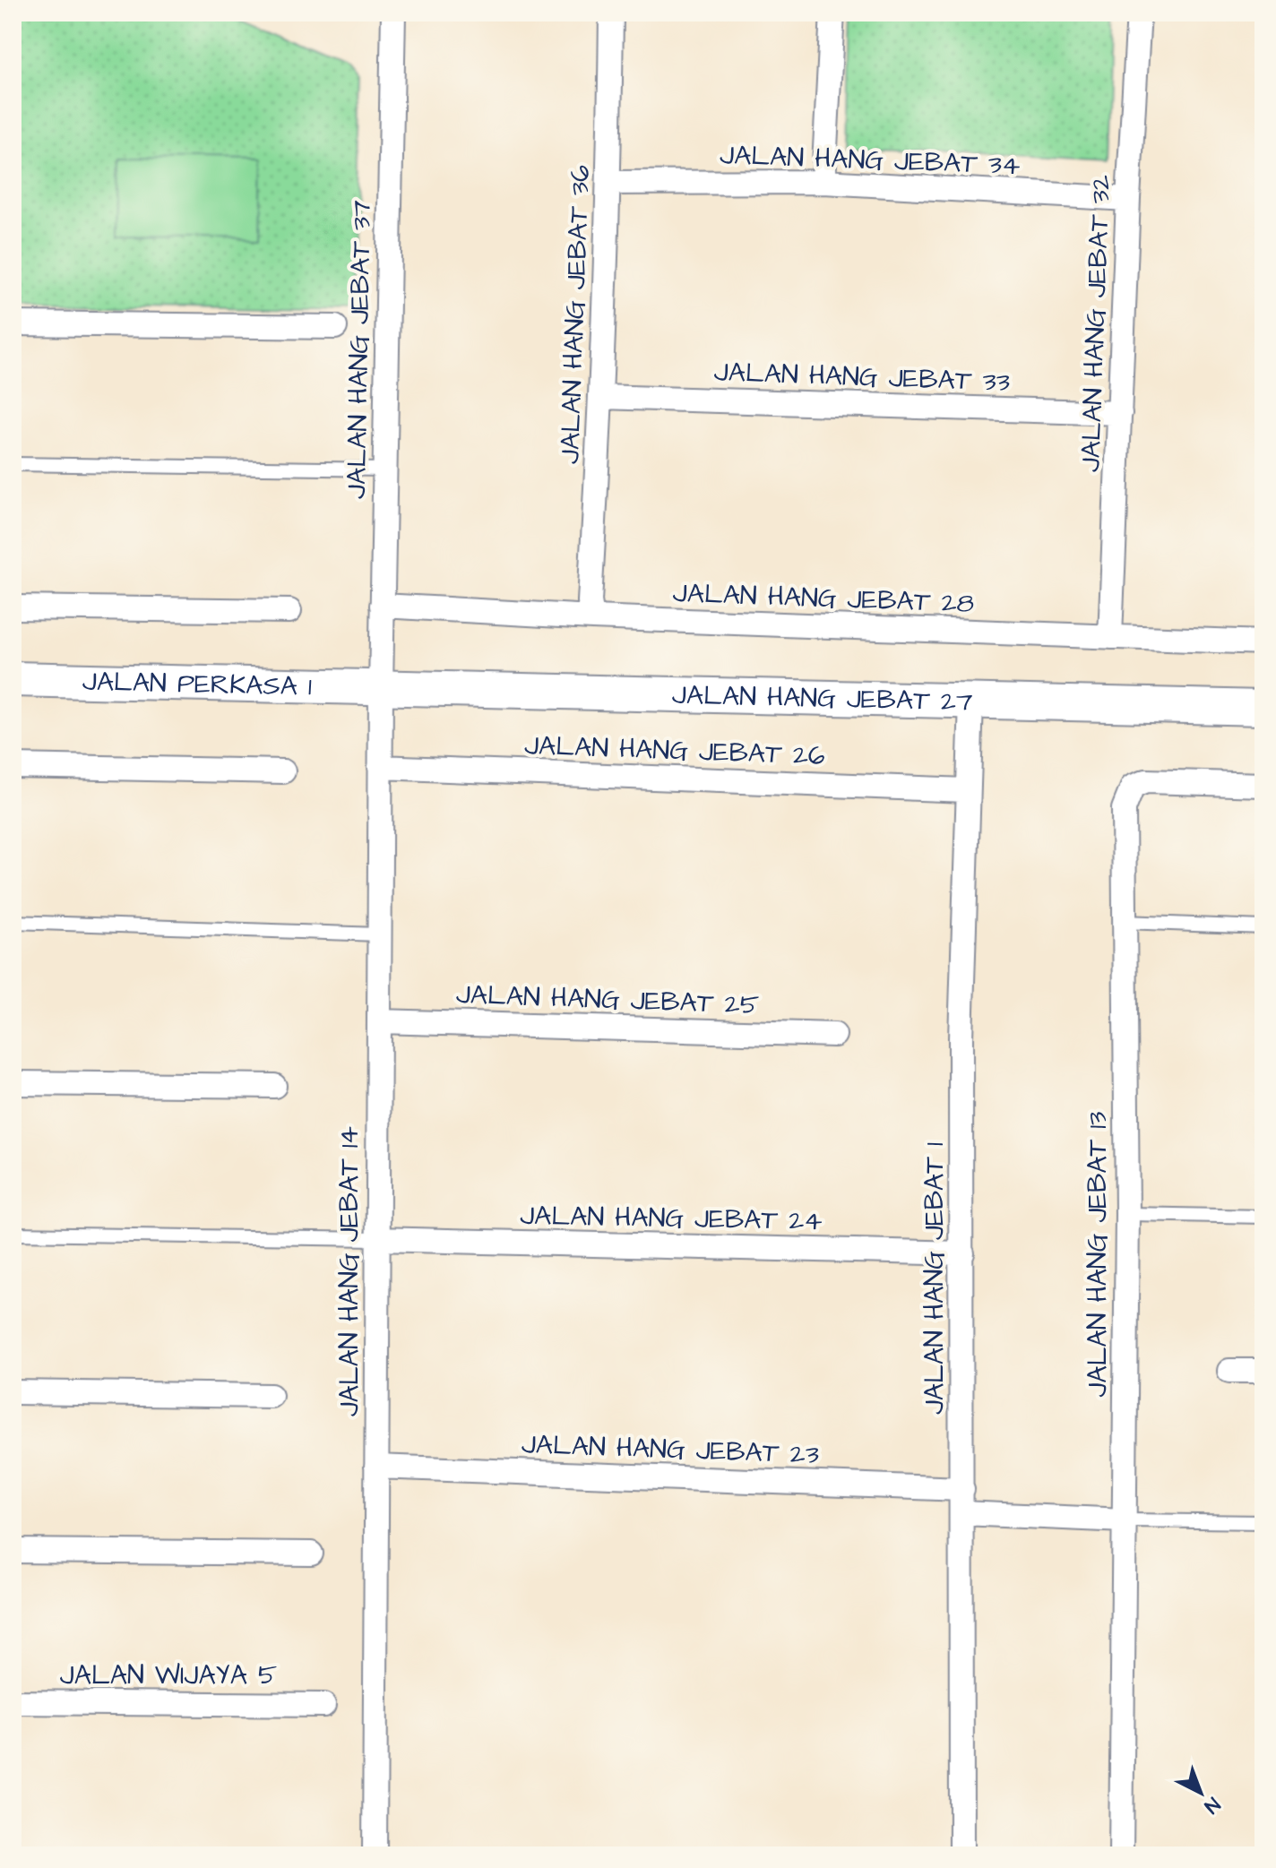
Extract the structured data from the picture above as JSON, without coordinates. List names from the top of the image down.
{
  "streets": {
    "street": [
      "JALAN HANG JEBAT 34",
      "JALAN HANG JEBAT 36",
      "JALAN HANG JEBAT 32",
      "JALAN HANG JEBAT 37",
      "JALAN HANG JEBAT 33",
      "JALAN HANG JEBAT 28",
      "JALAN PERKASA 1",
      "JALAN HANG JEBAT 27",
      "JALAN HANG JEBAT 26",
      "JALAN HANG JEBAT 25",
      "JALAN HANG JEBAT 24",
      "JALAN HANG JEBAT 13",
      "JALAN HANG JEBAT 14",
      "JALAN HANG JEBAT 1",
      "JALAN HANG JEBAT 23",
      "JALAN WIJAYA 5"
    ]
  },
  "crossings": [
    ["JALAN HANG JEBAT 34", "JALAN HANG JEBAT 36"],
    ["JALAN HANG JEBAT 34", "JALAN HANG JEBAT 32"],
    ["JALAN HANG JEBAT 36", "JALAN HANG JEBAT 33"],
    ["JALAN HANG JEBAT 36", "JALAN HANG JEBAT 28"],
    ["JALAN HANG JEBAT 32", "JALAN HANG JEBAT 33"],
    ["JALAN HANG JEBAT 32", "JALAN HANG JEBAT 28"],
    ["JALAN HANG JEBAT 37", "JALAN HANG JEBAT 28"],
    ["JALAN HANG JEBAT 37", "JALAN PERKASA 1"],
    ["JALAN HANG JEBAT 37", "JALAN HANG JEBAT 27"],
    ["JALAN HANG JEBAT 37", "JALAN HANG JEBAT 14"],
    ["JALAN PERKASA 1", "JALAN HANG JEBAT 27"],
    ["JALAN PERKASA 1", "JALAN HANG JEBAT 14"],
    ["JALAN HANG JEBAT 27", "JALAN HANG JEBAT 14"],
    ["JALAN HANG JEBAT 27", "JALAN HANG JEBAT 1"],
    ["JALAN HANG JEBAT 26", "JALAN HANG JEBAT 14"],
    ["JALAN HANG JEBAT 26", "JALAN HANG JEBAT 1"],
    ["JALAN HANG JEBAT 25", "JALAN HANG JEBAT 14"],
    ["JALAN HANG JEBAT 24", "JALAN HANG JEBAT 14"],
    ["JALAN HANG JEBAT 24", "JALAN HANG JEBAT 1"],
    ["JALAN HANG JEBAT 14", "JALAN HANG JEBAT 23"],
    ["JALAN HANG JEBAT 1", "JALAN HANG JEBAT 23"]
  ],
  "north": "bottom right"
}
